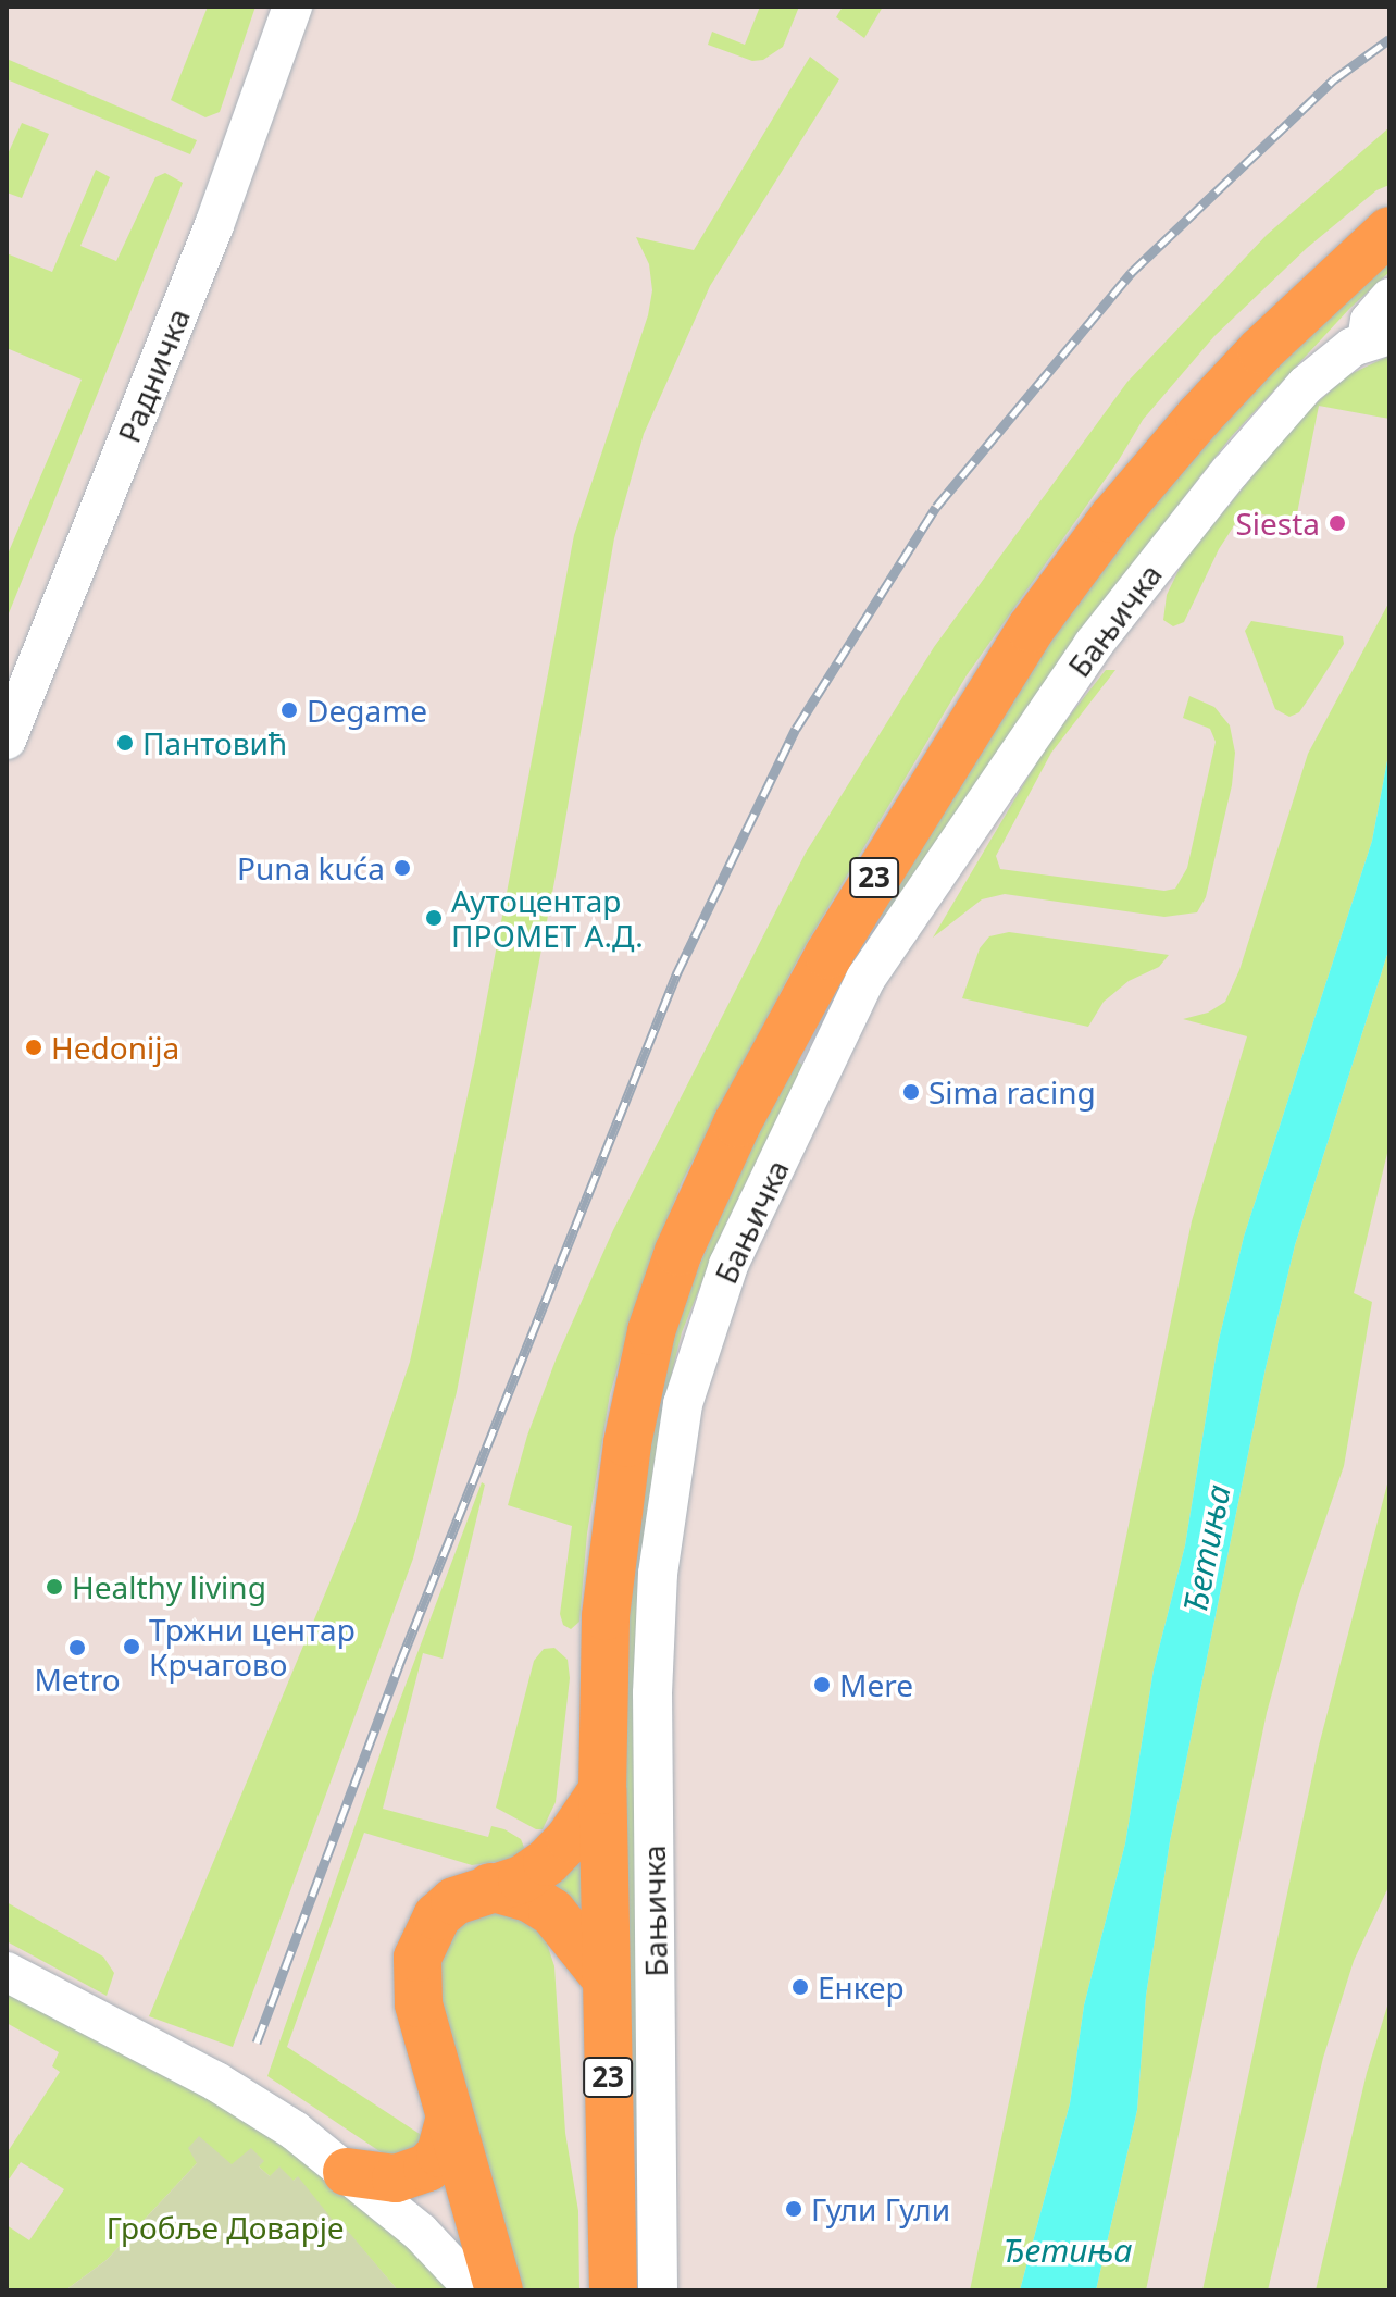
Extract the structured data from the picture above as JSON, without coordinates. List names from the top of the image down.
{
  "streets": {
    "main road": ["23"],
    "street": ["Радничка", "Бањичка"]
  },
  "water": ["Ђетиња"],
  "parks": ["Гробље Доварје"],
  "places": [
    "Siesta",
    "Degame",
    "Пантовић",
    "Puna kuća",
    "Аутоцентар ПРОМЕТ А.Д.",
    "Hedonija",
    "Sima racing",
    "Healthy living",
    "Тржни центар Крчагово",
    "Metro",
    "Mere",
    "Енкер",
    "Гули Гули"
  ]
}
